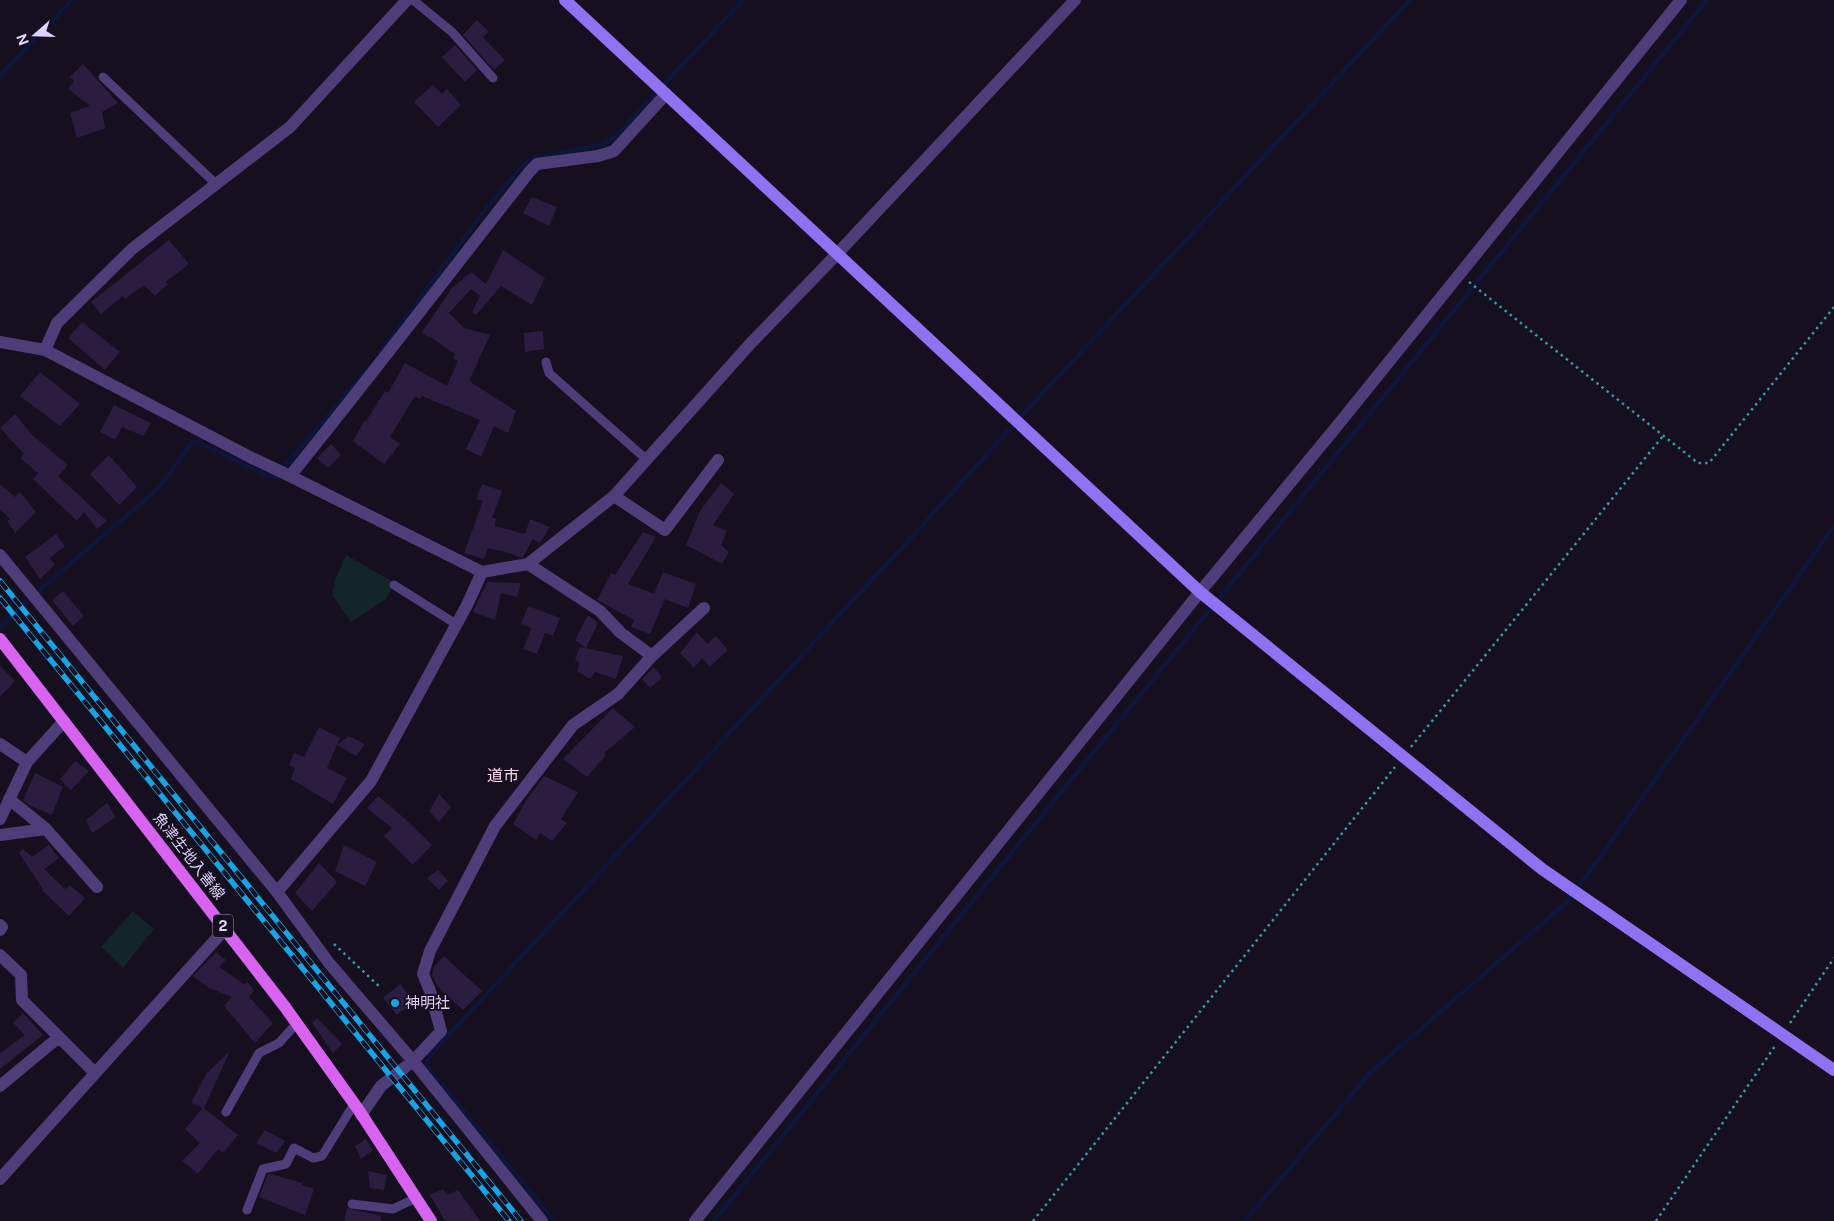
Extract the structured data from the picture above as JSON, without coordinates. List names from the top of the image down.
{
  "streets": {
    "main road": ["魚津生地入善線", "2"]
  },
  "districts": ["道市"],
  "places": ["神明社"],
  "north": "left"
}
